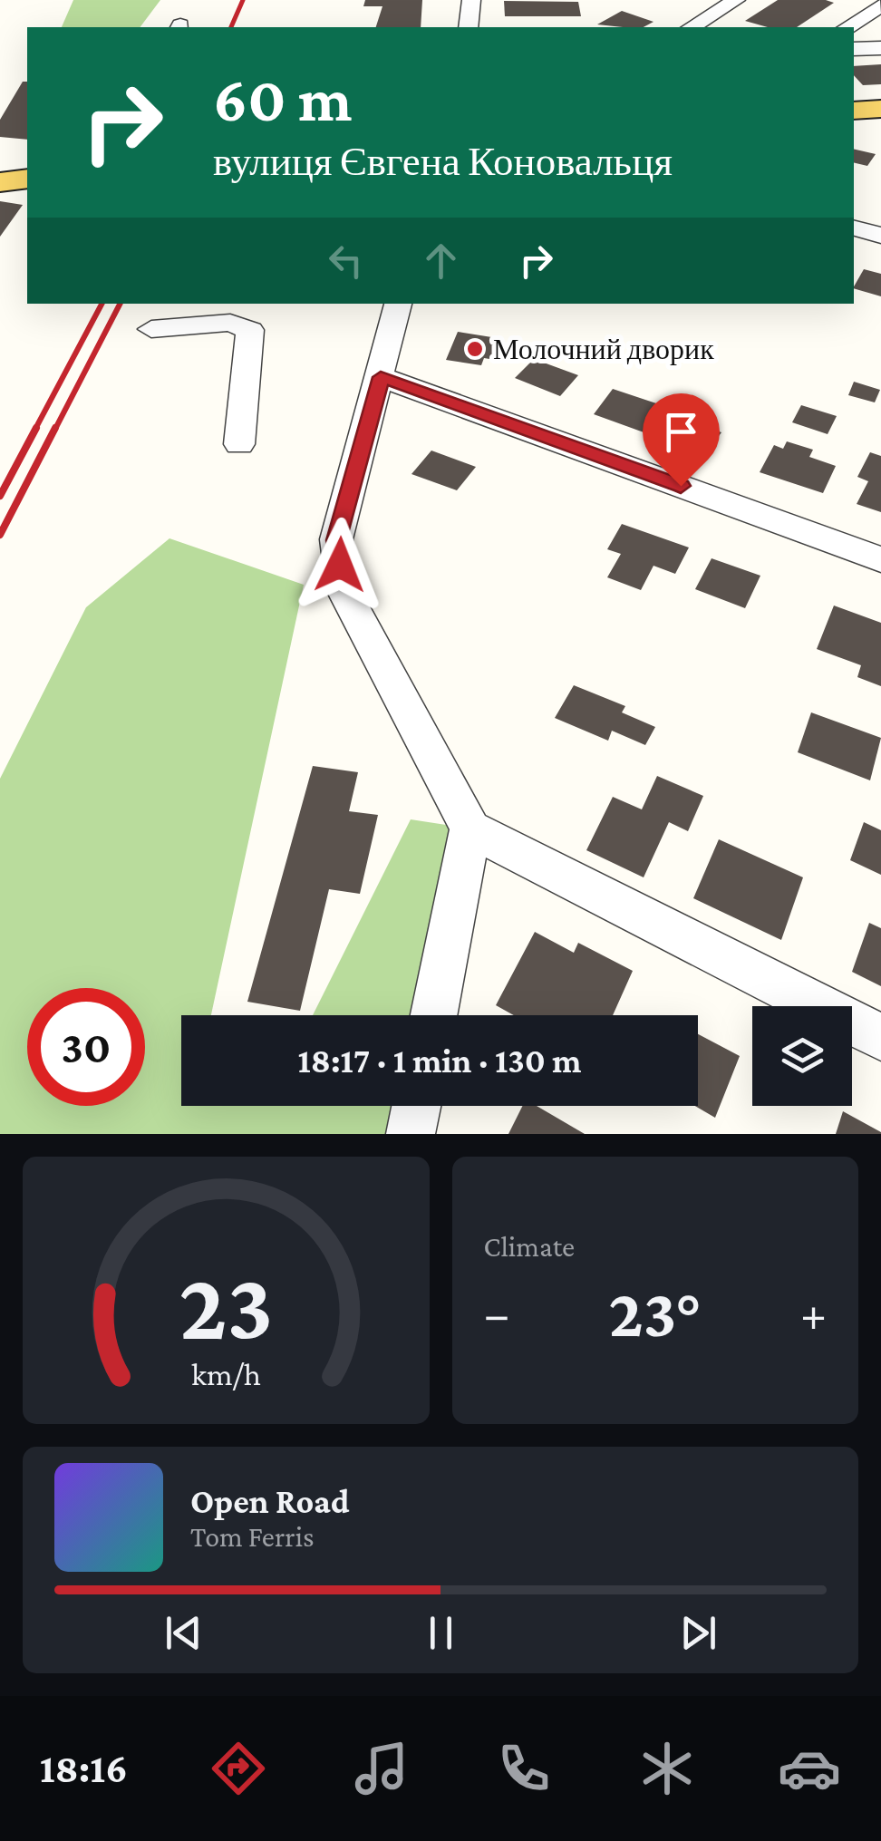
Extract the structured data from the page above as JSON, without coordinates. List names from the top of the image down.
{
  "places": ["Молочний дворик"],
  "page": {
    "turn": ["60 m", "вулиця Євгена Коновальця"],
    "limit": "30",
    "trip": "18:17 · 1 min · 130 m",
    "tile": "Climate",
    "heat": ["−", "23°", "+"],
    "song": ["Open Road", "Tom Ferris"],
    "tabs": "18:16",
    "gauge": ["23", "km/h"]
  }
}
